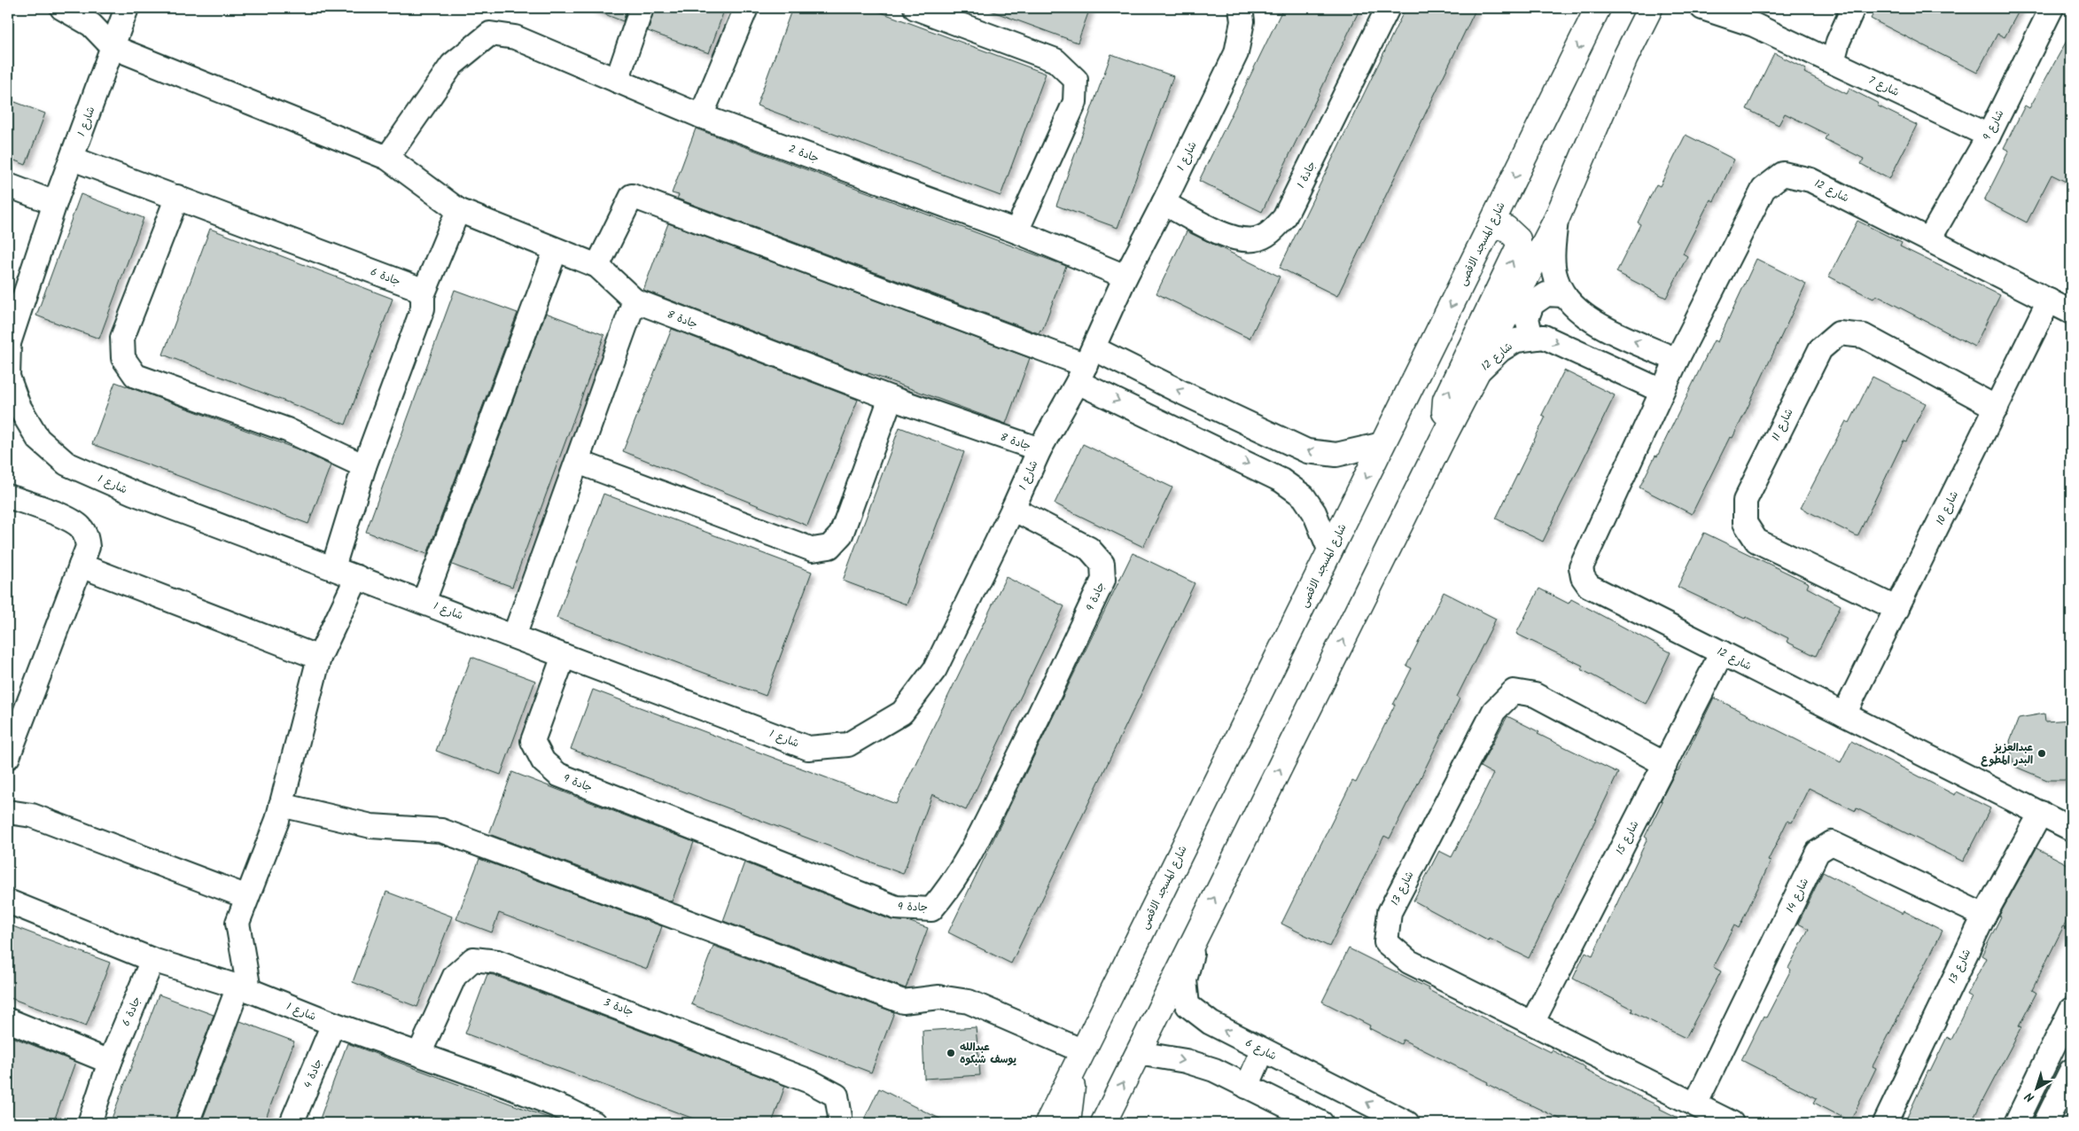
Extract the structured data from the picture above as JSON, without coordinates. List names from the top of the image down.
{
  "streets": {
    "main road": ["شارع المسجد الاقصى"],
    "street": [
      "شارع 7",
      "شارع 1",
      "شارع 9",
      "جادة 2",
      "جادة 1",
      "شارع 12",
      "جادة 6",
      "جادة 8",
      "شارع 11",
      "شارع 10",
      "جادة 9",
      "شارع 15",
      "شارع 13",
      "شارع 14",
      "جادة 3",
      "شارع 6",
      "جادة 4"
    ]
  },
  "crossings": [
    ["شارع 7", "شارع 9"],
    ["شارع 1", "جادة 2"],
    ["شارع 1", "جادة 1"],
    ["شارع 1", "جادة 6"],
    ["شارع 1", "جادة 8"],
    ["شارع 1", "جادة 9"],
    ["شارع 1", "جادة 3"],
    ["شارع 1", "جادة 4"],
    ["شارع 9", "شارع 12"],
    ["شارع 12", "شارع 10"],
    ["شارع 12", "شارع 15"],
    ["شارع 12", "شارع 13"],
    ["شارع 11", "شارع 10"],
    ["شارع 15", "شارع 13"],
    ["شارع 13", "شارع 14"]
  ],
  "one_way": ["شارع 6"],
  "places": ["عبدالعزيز البدر المطوع", "عبدالله يوسف شبكوه"],
  "north": "bottom left"
}
